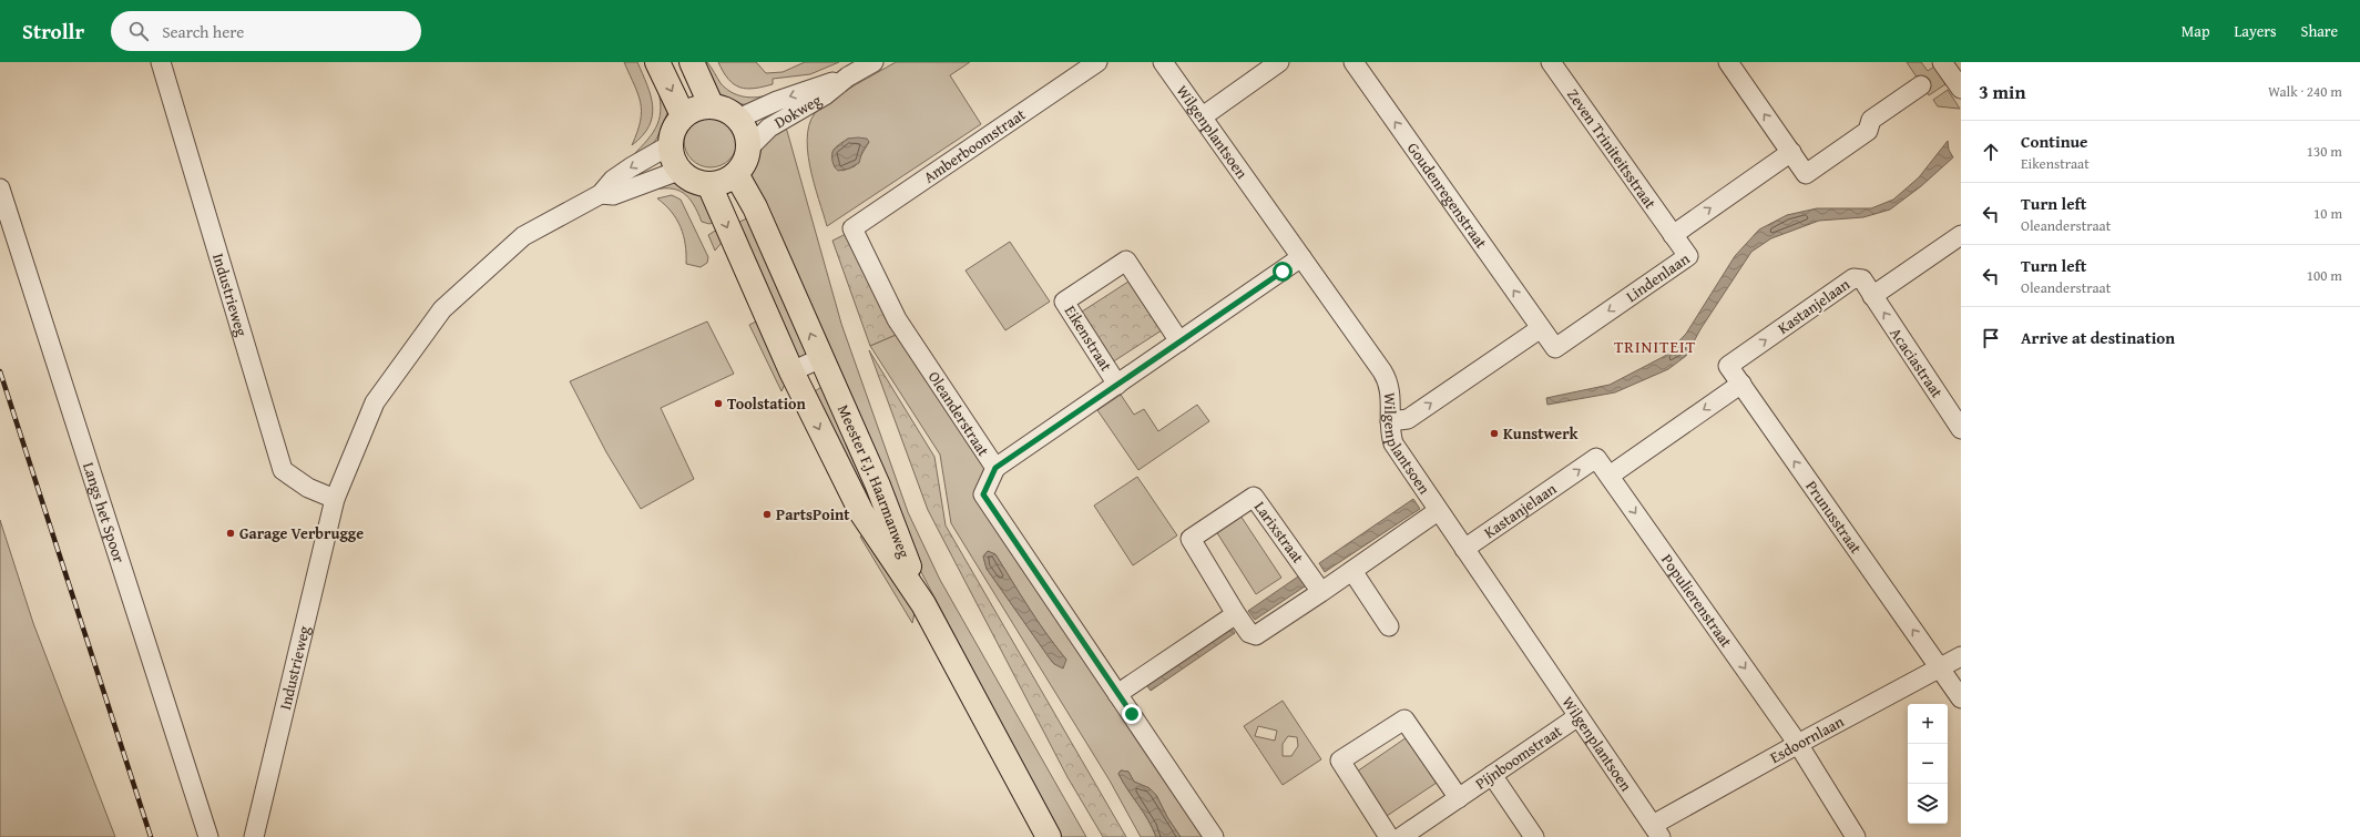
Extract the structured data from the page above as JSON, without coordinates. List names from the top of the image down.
{
  "streets": {
    "main road": ["Meester F.J. Haarmanweg"],
    "street": [
      "Dokweg",
      "Wilgenplantsoen",
      "Amberboomstraat",
      "Zeven Triniteitsstraat",
      "Goudenregenstraat",
      "Lindenlaan",
      "Industrieweg",
      "Kastanjelaan",
      "Eikenstraat",
      "Acaciastraat",
      "Oleanderstraat",
      "Langs het Spoor",
      "Prunusstraat",
      "Larixstraat",
      "Populierenstraat",
      "Esdoornlaan",
      "Pijnboomstraat"
    ]
  },
  "crossings": [
    ["Dokweg", "Industrieweg"],
    ["Dokweg", "Meester F.J. Haarmanweg"],
    ["Wilgenplantsoen", "Kastanjelaan"],
    ["Wilgenplantsoen", "Eikenstraat"],
    ["Wilgenplantsoen", "Larixstraat"],
    ["Wilgenplantsoen", "Esdoornlaan"],
    ["Wilgenplantsoen", "Pijnboomstraat"],
    ["Amberboomstraat", "Oleanderstraat"],
    ["Zeven Triniteitsstraat", "Lindenlaan"],
    ["Goudenregenstraat", "Lindenlaan"],
    ["Industrieweg", "Meester F.J. Haarmanweg"],
    ["Kastanjelaan", "Acaciastraat"],
    ["Kastanjelaan", "Prunusstraat"],
    ["Kastanjelaan", "Populierenstraat"],
    ["Eikenstraat", "Oleanderstraat"],
    ["Prunusstraat", "Esdoornlaan"],
    ["Populierenstraat", "Esdoornlaan"]
  ],
  "one_way": [
    "Goudenregenstraat",
    "Acaciastraat",
    "Prunusstraat",
    "Populierenstraat"
  ],
  "districts": ["TRINITEIT"],
  "places": [
    "Toolstation",
    "Kunstwerk",
    "PartsPoint",
    "Garage Verbrugge"
  ],
  "page": {
    "header": "Strollr",
    "search": "Search here",
    "nav": ["Map", "Layers", "Share"],
    "heading": ["3 min", "Walk · 240 m"],
    "list": [
      ["Continue", "Eikenstraat", "130 m"],
      ["Turn left", "Oleanderstraat", "10 m"],
      ["Turn left", "Oleanderstraat", "100 m"],
      "Arrive at destination"
    ],
    "map_buttons": ["+", "−"]
  }
}
